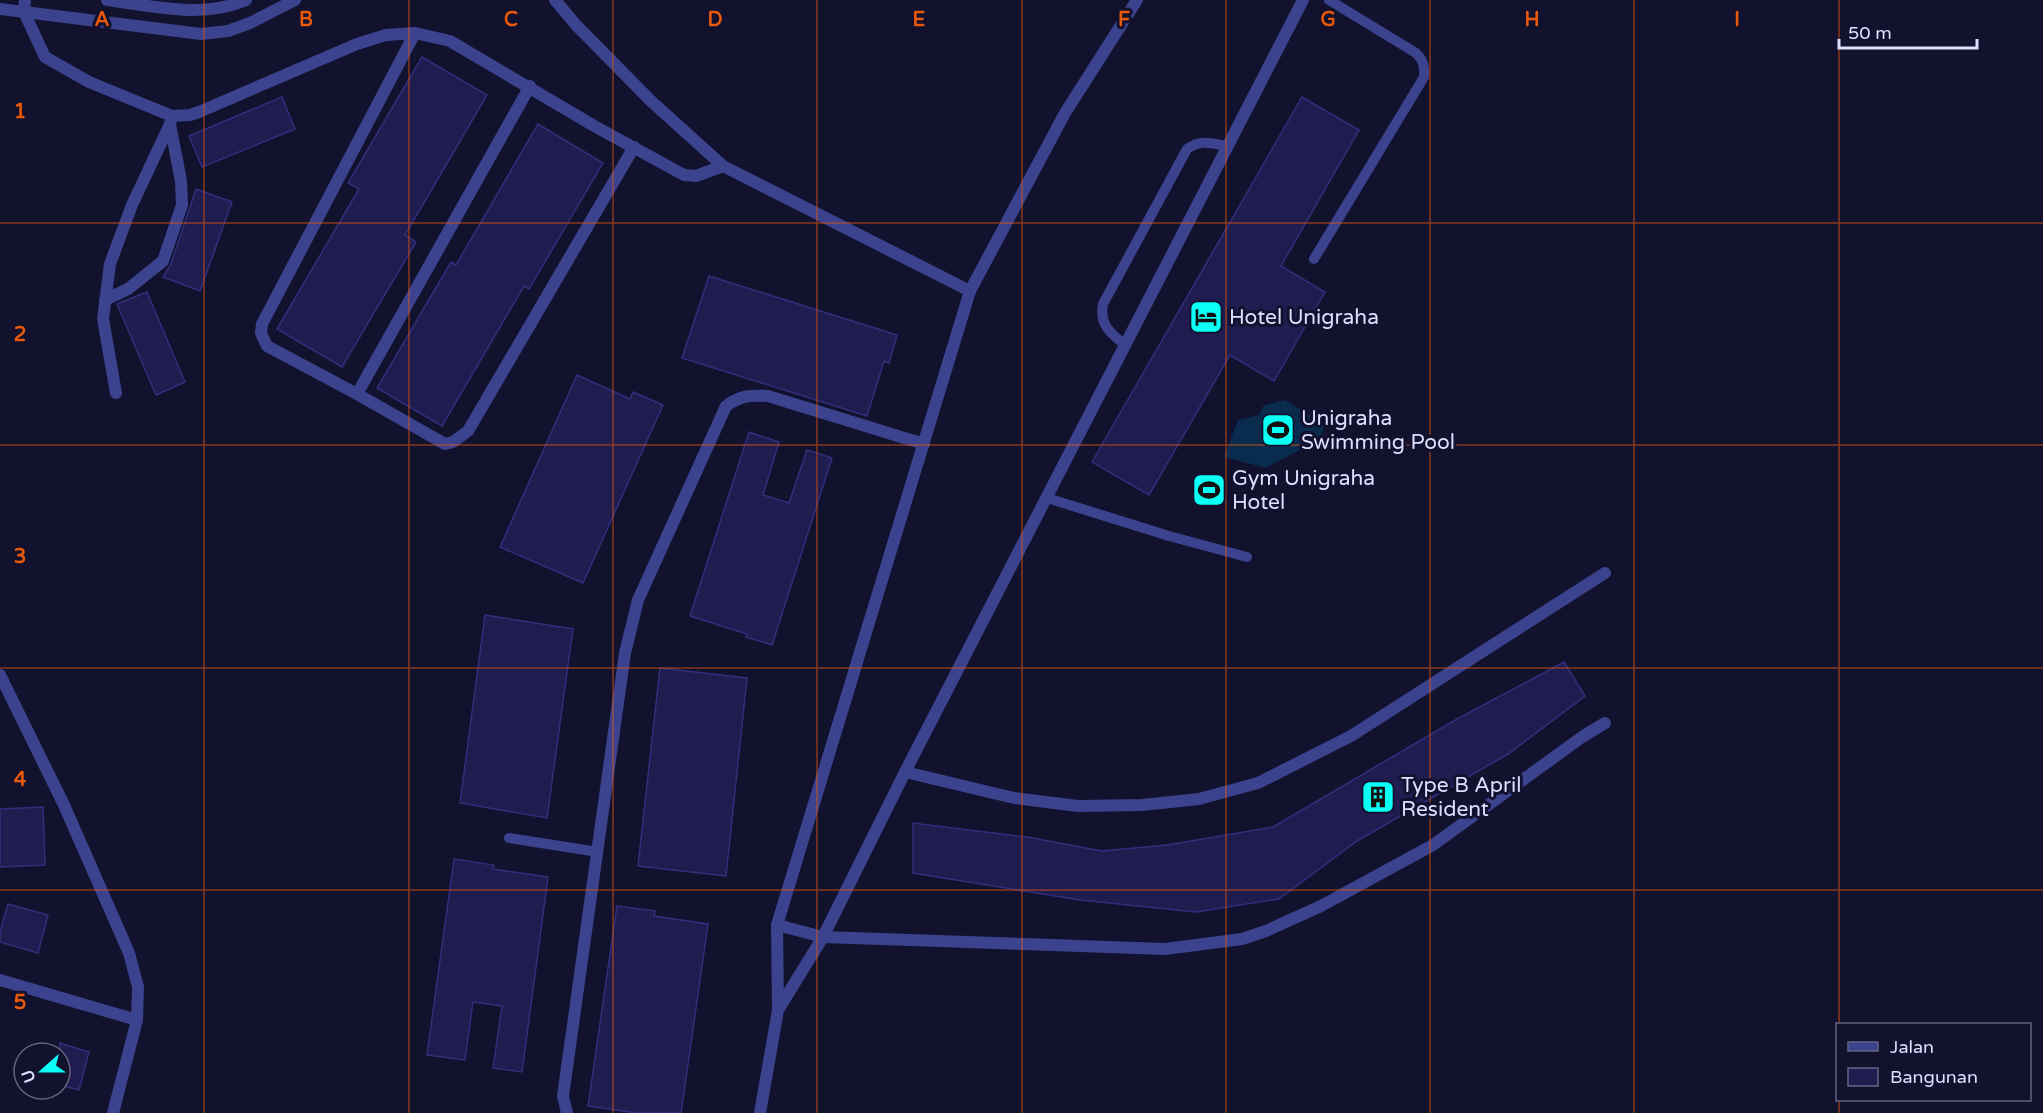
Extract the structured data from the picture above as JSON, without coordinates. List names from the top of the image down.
{
  "places": {
    "hotel": ["Hotel Unigraha"],
    "sports": ["Unigraha Swimming Pool", "Gym Unigraha Hotel"],
    "building": ["Type B April Resident"]
  },
  "legend": ["Jalan", "Bangunan"],
  "scale_bar": "50 m",
  "north": "left",
  "grid": {
    "columns": [
      "A",
      "B",
      "C",
      "D",
      "E",
      "F",
      "G",
      "H",
      "I"
    ],
    "rows": [
      "1",
      "2",
      "3",
      "4",
      "5"
    ]
  }
}
